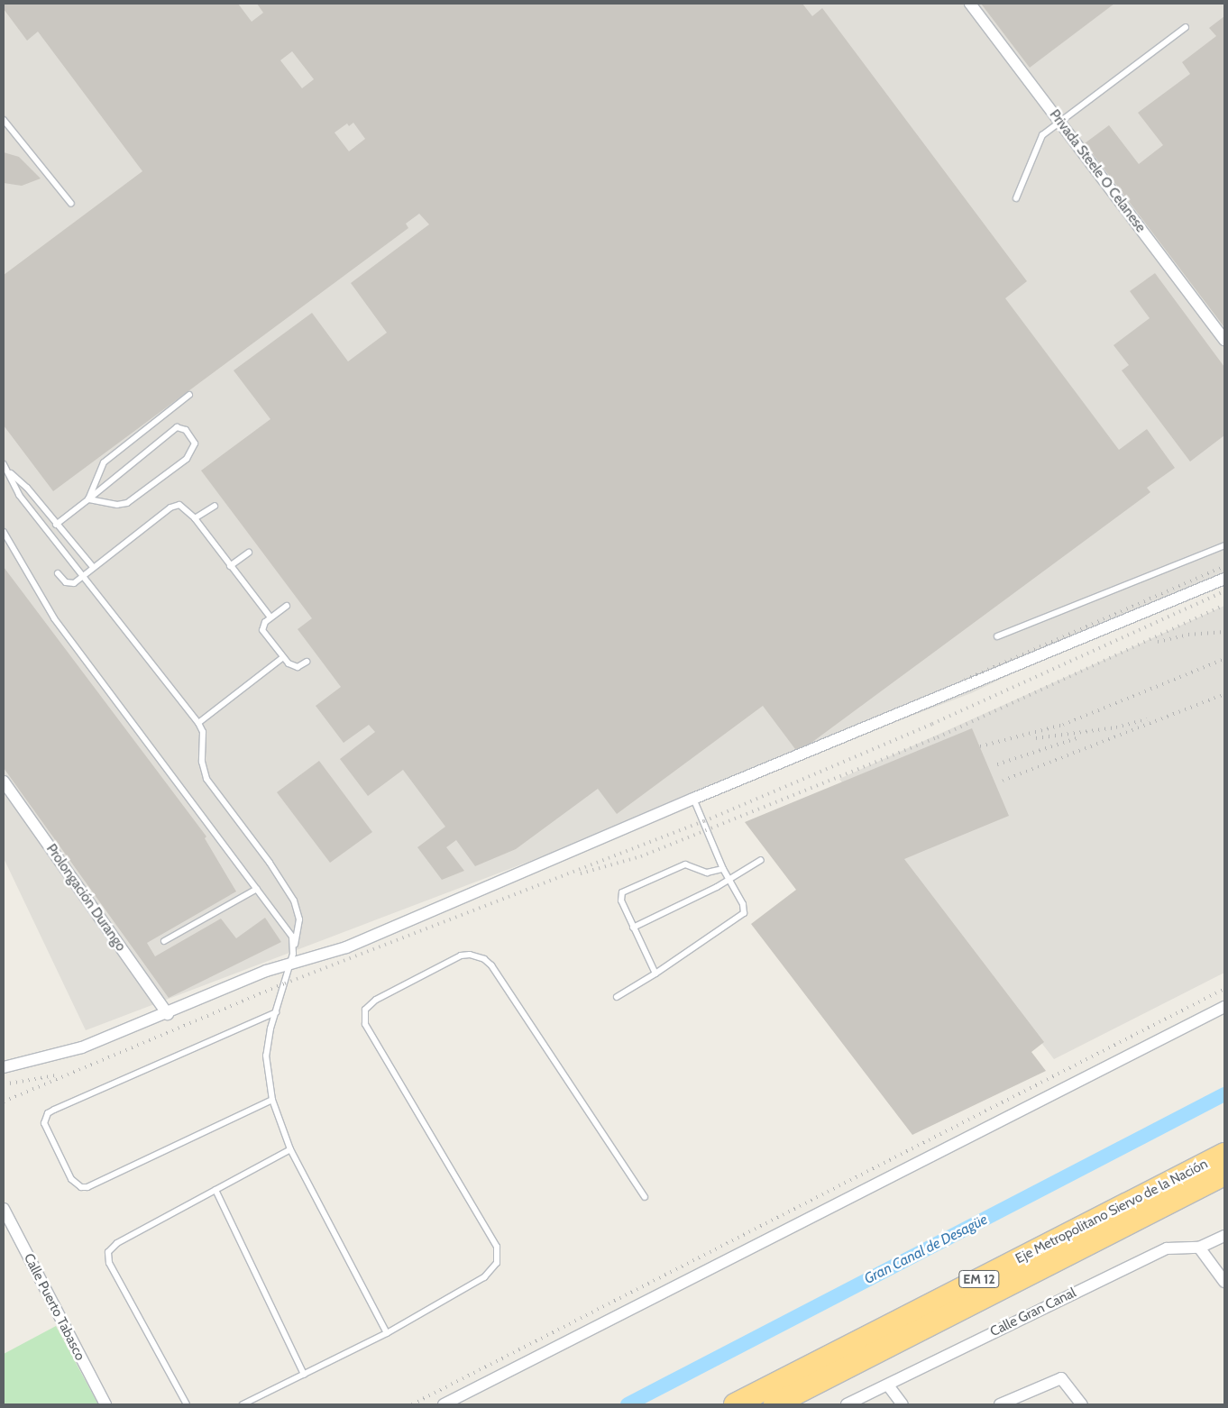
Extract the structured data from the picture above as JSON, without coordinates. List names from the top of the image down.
{
  "streets": {
    "highway": ["Eje Metropolitano Siervo de la Nación", "EM 12"],
    "street": [
      "Privada Steele O Celanese",
      "Prolongación Durango",
      "Calle Puerto Tabasco",
      "Calle Gran Canal"
    ]
  },
  "water": ["Gran Canal de Desagüe"]
}
